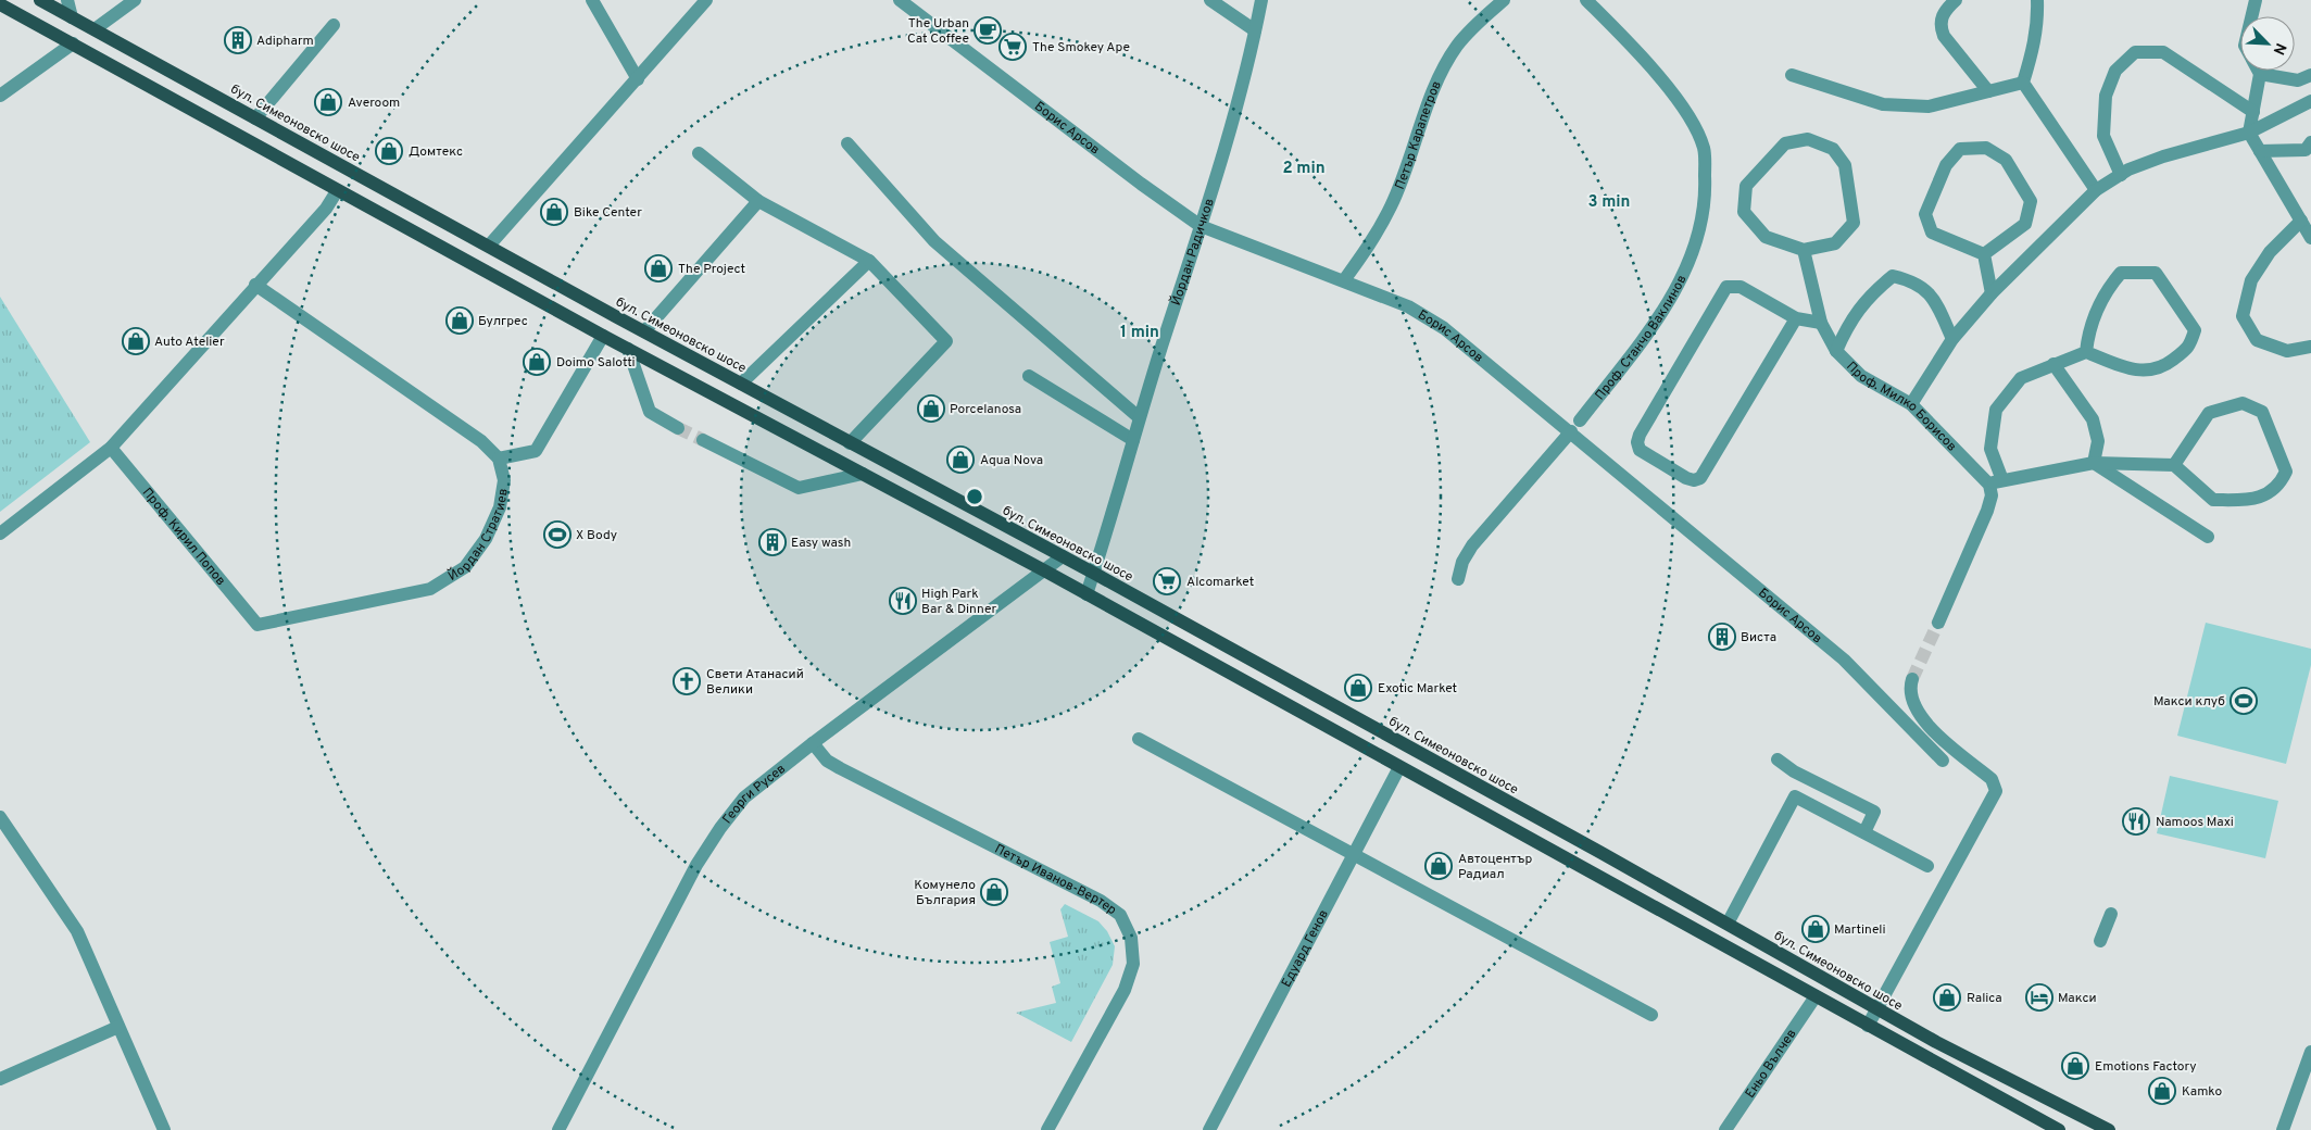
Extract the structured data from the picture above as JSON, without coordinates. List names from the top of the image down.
{
  "streets": {
    "main road": ["бул. Симеоновско шосе"],
    "street": [
      "Борис Арсов",
      "Петър Карапетров",
      "Йордан Радичков",
      "Проф. Станчо Ваклинов",
      "Проф. Милко Борисов",
      "Йордан Стратиев",
      "Проф. Кирил Попов",
      "Георги Русев",
      "Петър Иванов-Вертер",
      "Едуард Генов",
      "Еньо Вълчев"
    ]
  },
  "crossings": [
    ["бул. Симеоновско шосе", "Йордан Радичков"],
    ["бул. Симеоновско шосе", "Георги Русев"],
    ["Борис Арсов", "Петър Карапетров"],
    ["Борис Арсов", "Йордан Радичков"],
    ["Борис Арсов", "Проф. Станчо Ваклинов"],
    ["Йордан Стратиев", "Проф. Кирил Попов"],
    ["Георги Русев", "Петър Иванов-Вертер"]
  ],
  "places": {
    "cafe": ["The Urban Cat Coffee"],
    "building": ["Adipharm", "Easy wash", "Виста"],
    "supermarket": ["The Smokey Ape", "Alcomarket"],
    "shop": [
      "Averoom",
      "Домтекс",
      "Bike Center",
      "The Project",
      "Булгрес",
      "Auto Atelier",
      "Doimo Salotti",
      "Porcelanosa",
      "Aqua Nova",
      "Exotic Market",
      "Автоцентър Радиал",
      "Комунело България",
      "Martineli",
      "Ralica",
      "Emotions Factory",
      "Kamko"
    ],
    "sports": ["X Body", "Макси клуб"],
    "restaurant": ["High Park Bar & Dinner", "Namoos Maxi"],
    "church": ["Свети Атанасий Велики"],
    "hotel": ["Макси"]
  },
  "north": "bottom right",
  "rings": ["2 min", "3 min", "1 min"]
}
